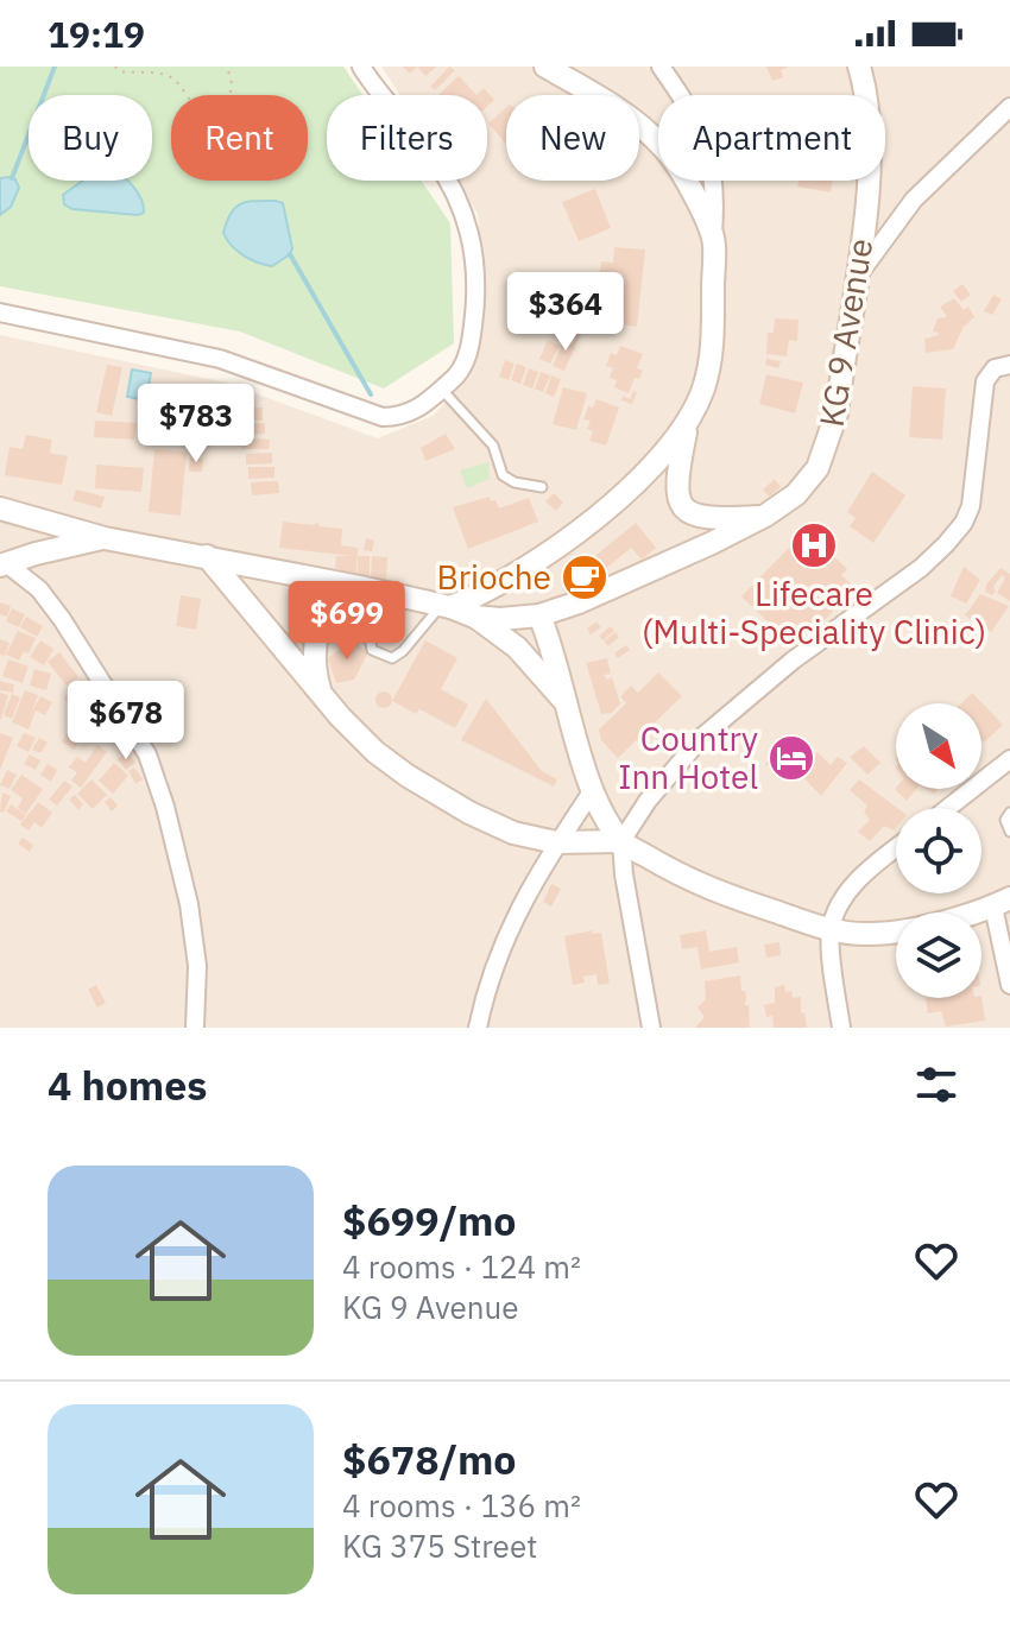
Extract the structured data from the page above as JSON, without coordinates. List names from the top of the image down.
{
  "streets": {
    "main road": ["KG 9 Avenue"]
  },
  "places": {
    "hospital": ["Lifecare (Multi-Speciality Clinic)"],
    "cafe": ["Brioche"],
    "hotel": ["Country Inn Hotel"]
  },
  "north": "bottom right",
  "page": {
    "status": "19:19",
    "chip": [
      "Buy",
      "Rent",
      "Filters",
      "New",
      "Apartment"
    ],
    "price": [
      "$364",
      "$783",
      "$699",
      "$678"
    ],
    "heading": "4 homes",
    "list": [
      {
        "name": "$699/mo",
        "note": "4 rooms · 124 m² · KG 9 Avenue"
      },
      {
        "name": "$678/mo",
        "note": "4 rooms · 136 m² · KG 375 Street"
      }
    ]
  }
}
